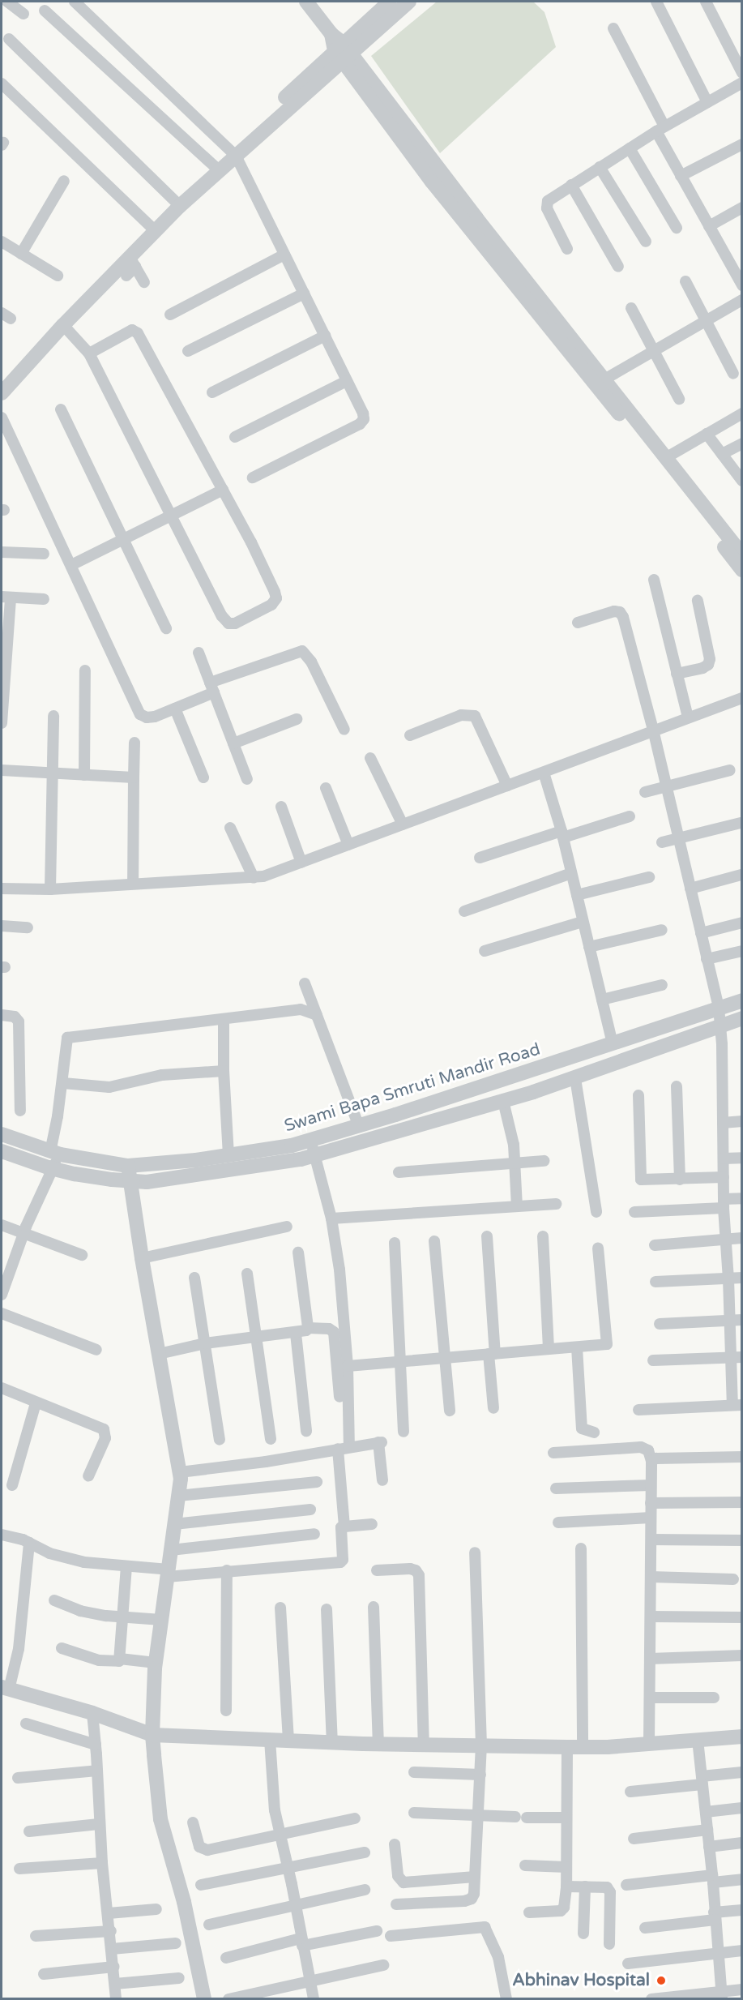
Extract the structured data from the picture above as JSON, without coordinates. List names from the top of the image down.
{
  "streets": {
    "street": ["Swami Bapa Smruti Mandir Road"]
  },
  "places": ["Abhinav Hospital"]
}
